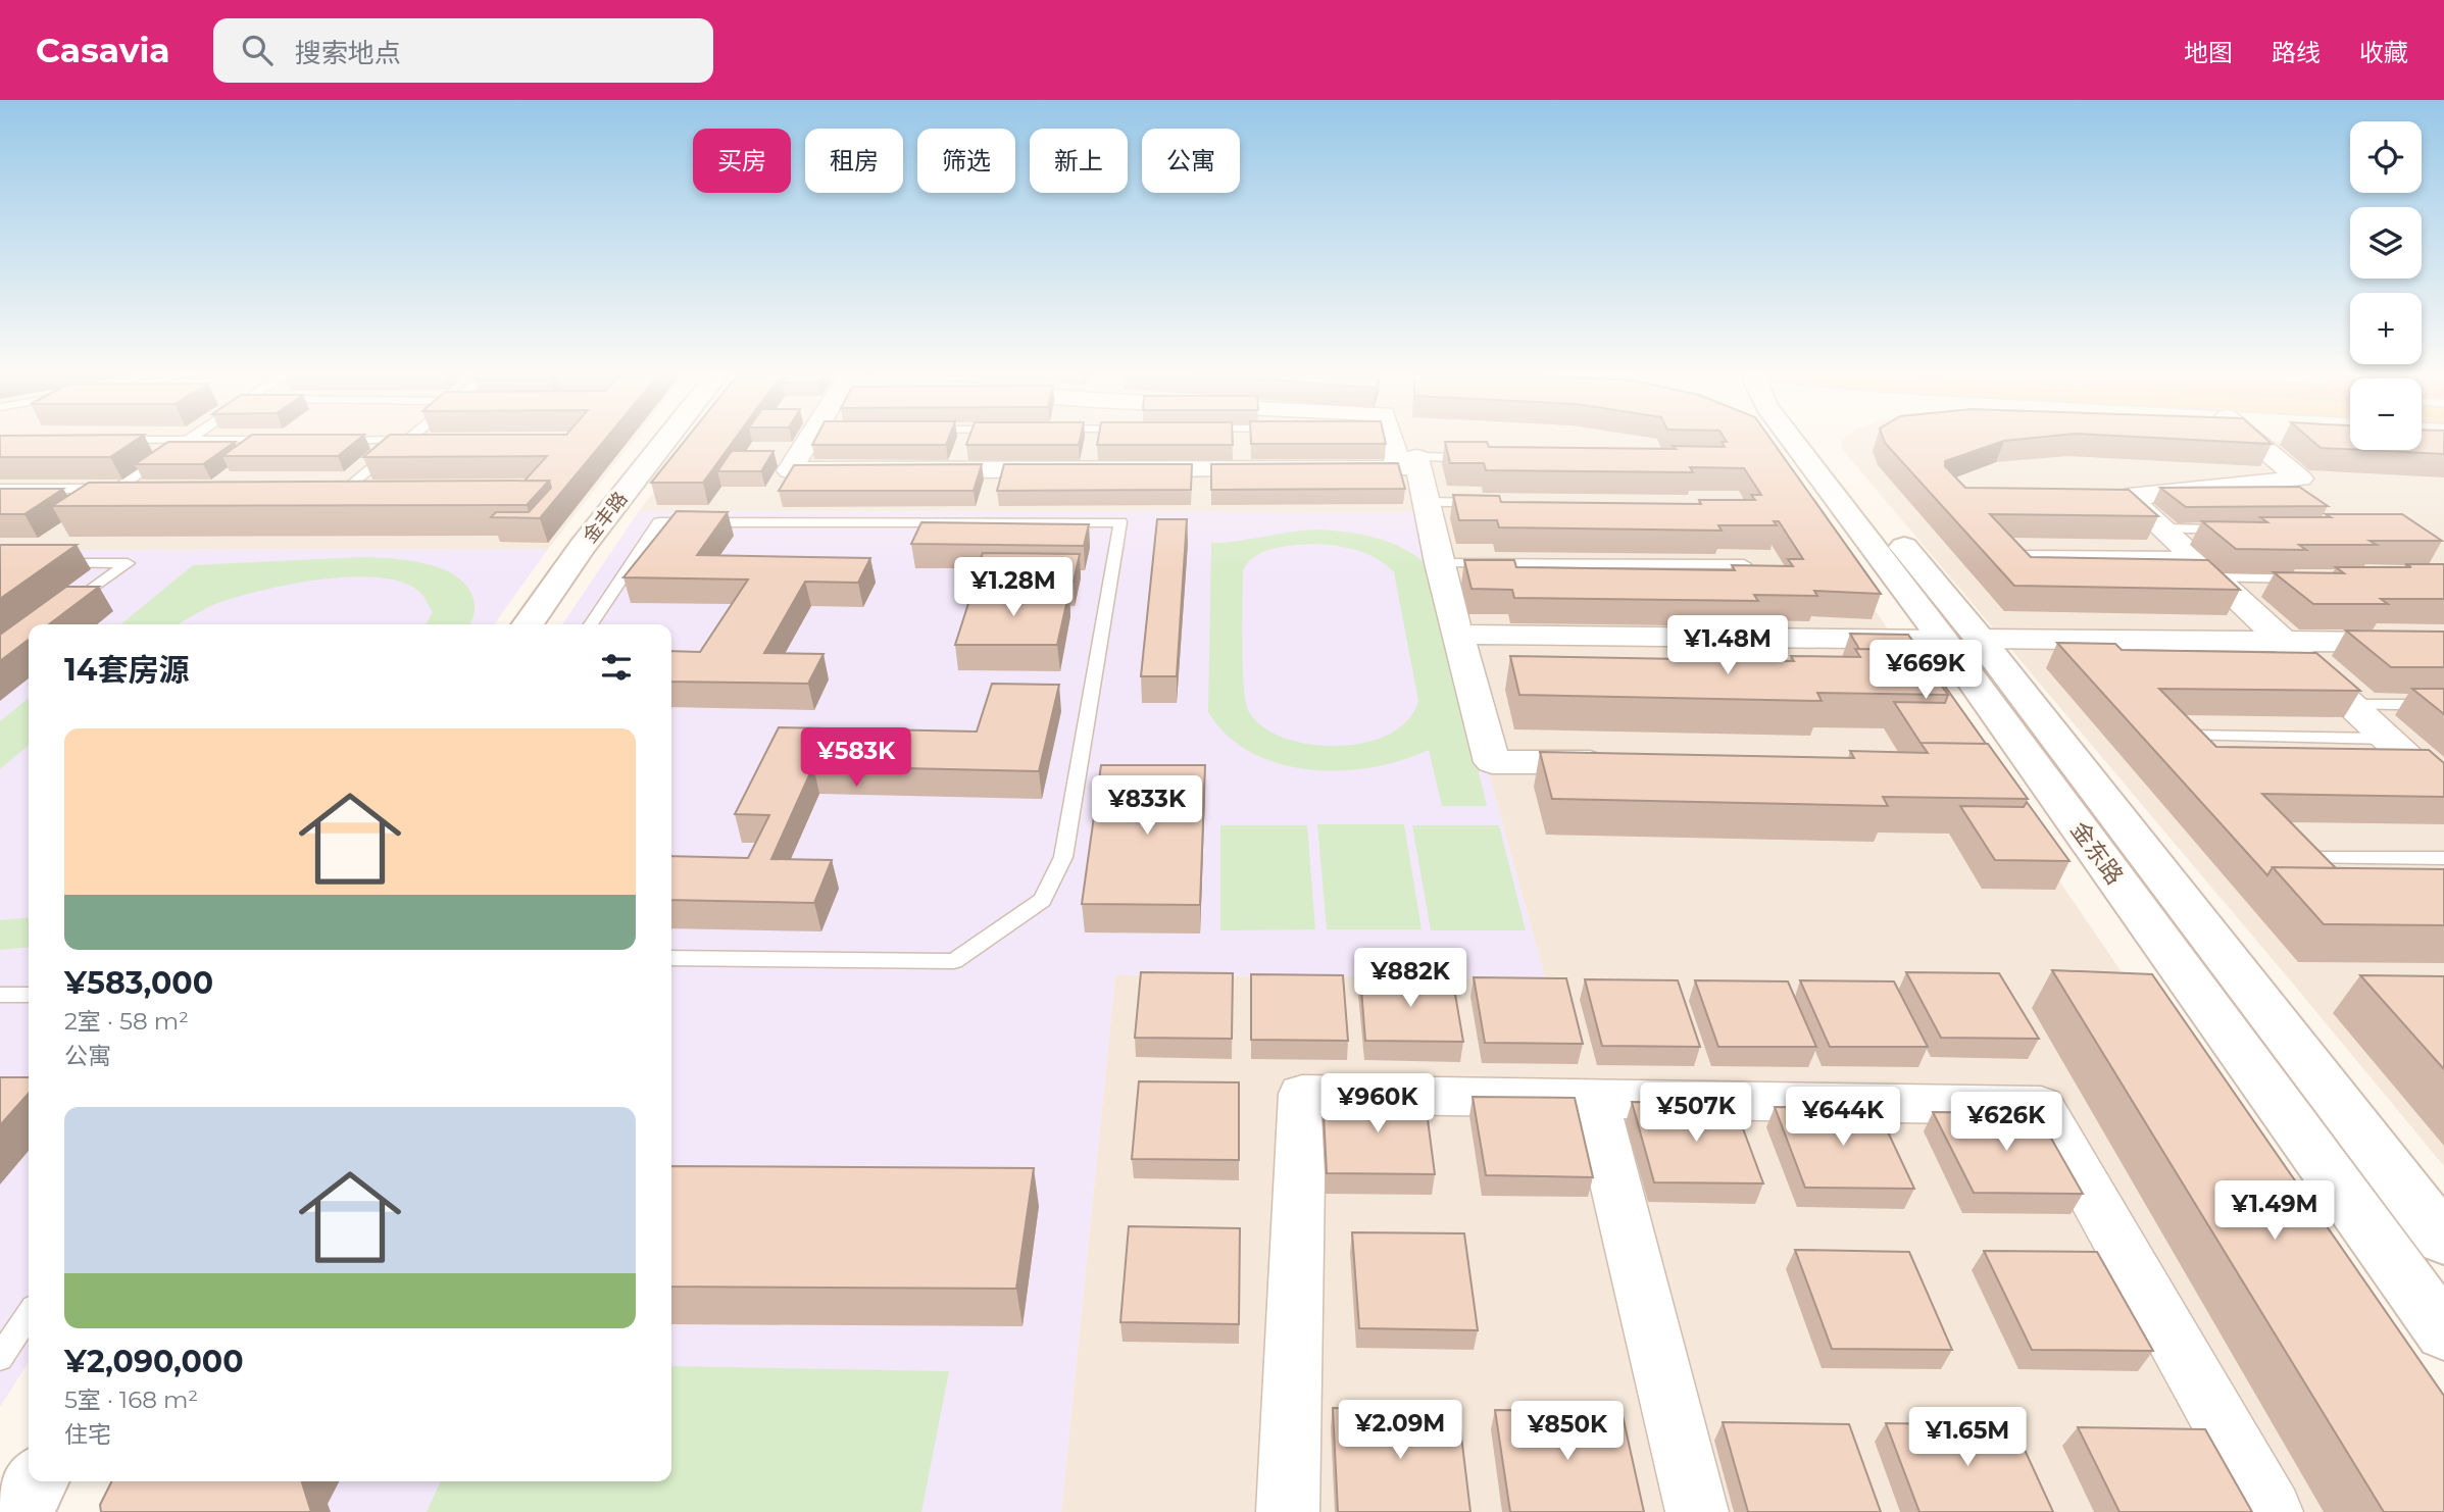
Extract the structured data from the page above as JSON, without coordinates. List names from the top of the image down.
{
  "streets": {
    "street": ["金丰路", "金东路"]
  },
  "page": {
    "header": "Casavia",
    "search": "搜索地点",
    "nav": ["地图", "路线", "收藏"],
    "map_buttons": ["+", "−"],
    "chip": [
      "买房",
      "租房",
      "筛选",
      "新上",
      "公寓"
    ],
    "price": [
      "¥1.28M",
      "¥1.48M",
      "¥669K",
      "¥583K",
      "¥833K",
      "¥882K",
      "¥960K",
      "¥507K",
      "¥644K",
      "¥626K",
      "¥1.49M",
      "¥2.09M",
      "¥850K",
      "¥1.65M"
    ],
    "heading": "14套房源",
    "list": [
      {
        "name": "¥583,000",
        "note": "2室 · 58 m² · 公寓"
      },
      {
        "name": "¥2,090,000",
        "note": "5室 · 168 m² · 住宅"
      }
    ]
  }
}
